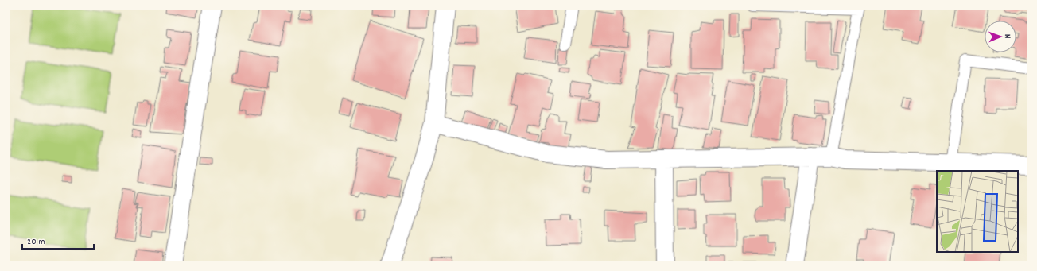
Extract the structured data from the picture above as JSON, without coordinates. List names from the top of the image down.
{
  "scale_bar": "20 m",
  "north": "right"
}
